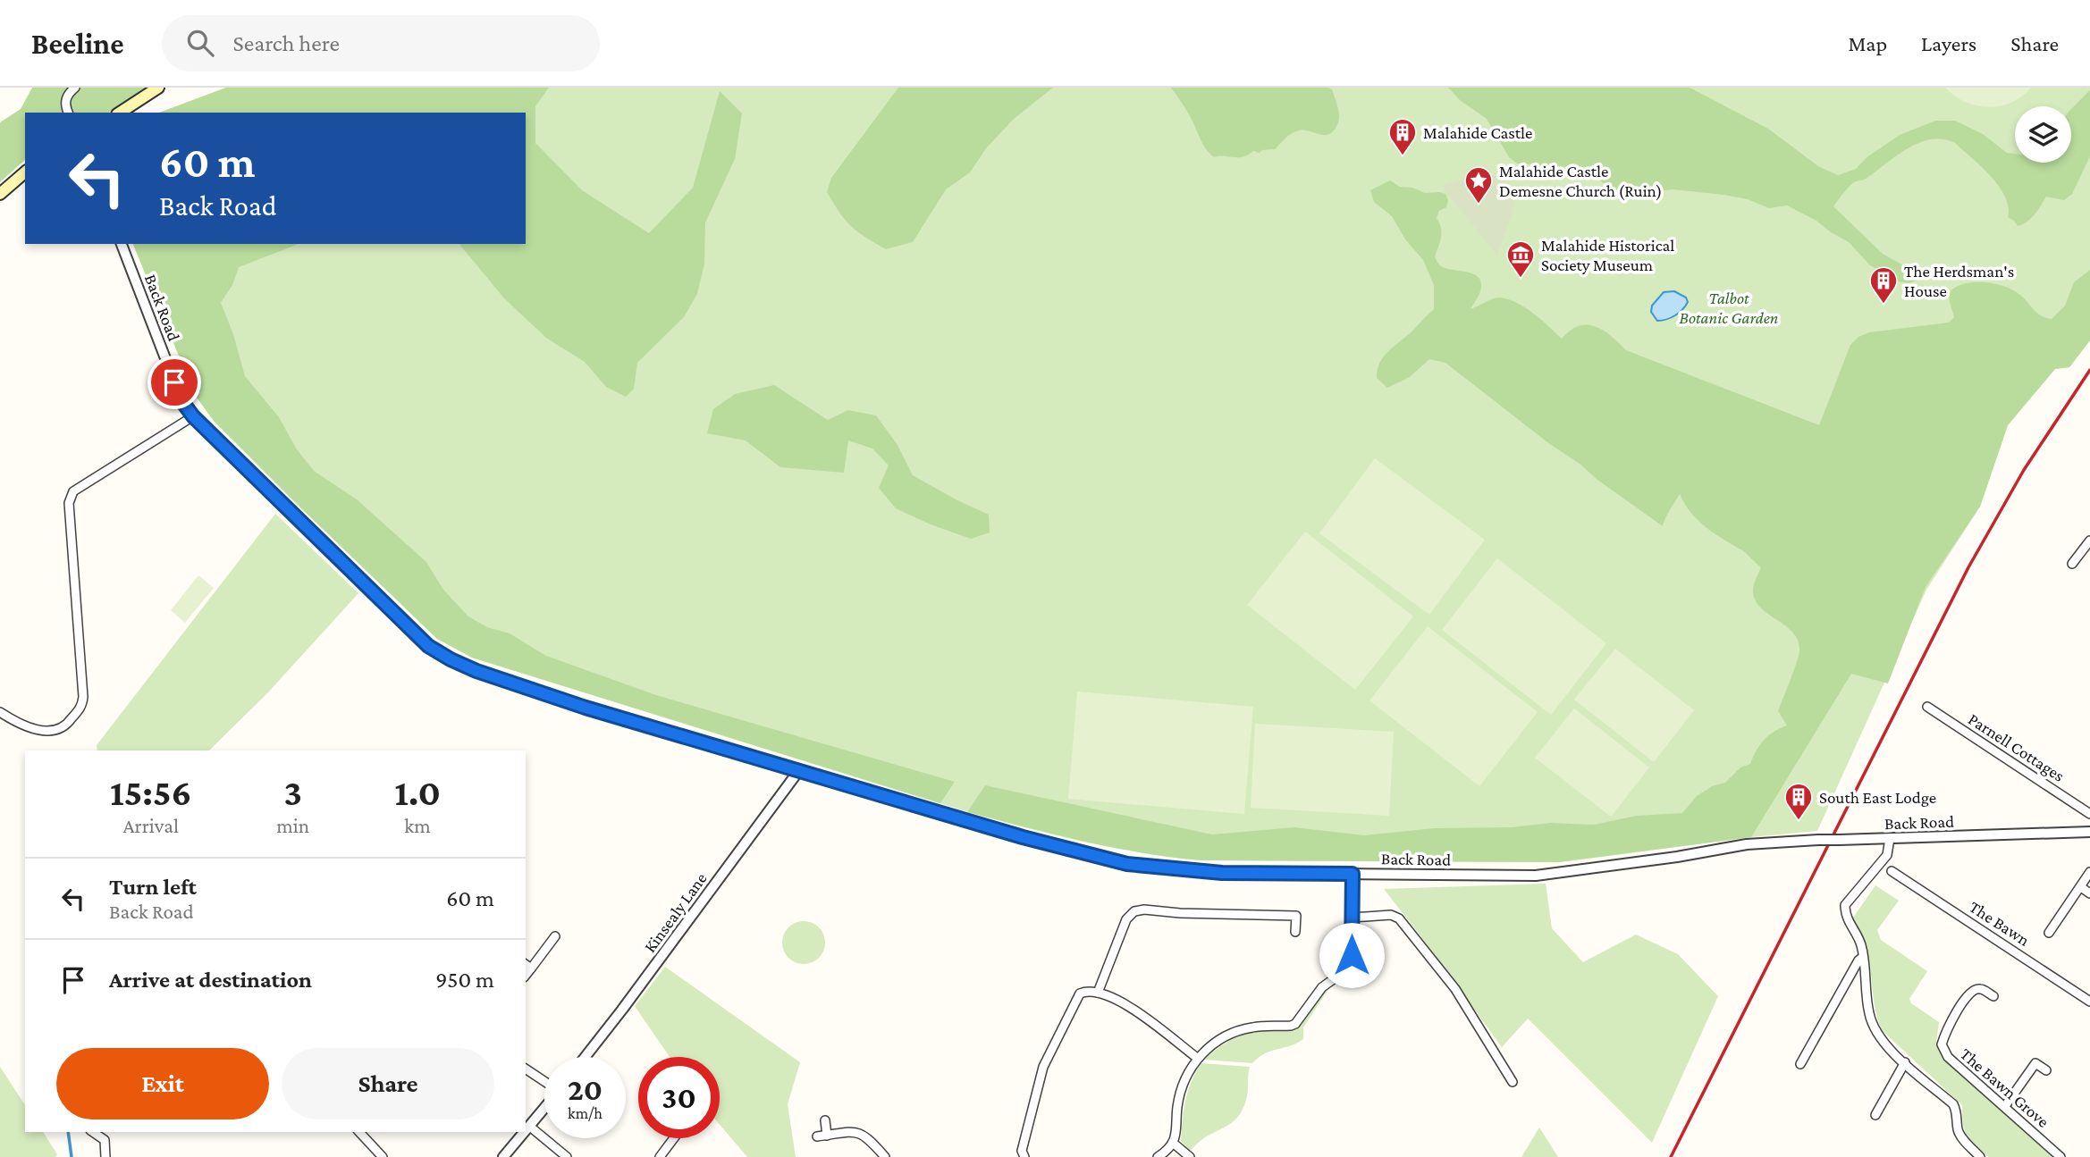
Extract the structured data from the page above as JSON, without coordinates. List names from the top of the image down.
{
  "streets": {
    "street": [
      "Back Road",
      "Parnell Cottages",
      "Kinsealy Lane",
      "The Bawn",
      "The Bawn Grove"
    ]
  },
  "crossings": [
    ["Back Road", "Kinsealy Lane"]
  ],
  "parks": ["Talbot Botanic Garden"],
  "places": {
    "building": ["Malahide Castle", "The Herdsman's House", "South East Lodge"],
    "place": ["Malahide Castle Demesne Church (Ruin)"],
    "museum": ["Malahide Historical Society Museum"]
  },
  "page": {
    "header": "Beeline",
    "search": "Search here",
    "nav": ["Map", "Layers", "Share"],
    "turn": ["60 m", "Back Road"],
    "eta": [
      "15:56",
      "Arrival",
      "3",
      "min",
      "1.0",
      "km"
    ],
    "list": [
      {
        "name": "Turn left",
        "note": "Back Road",
        "value": "60 m"
      },
      {
        "name": "Arrive at destination",
        "value": "950 m"
      }
    ],
    "buttons": ["Exit", "Share"],
    "speed": "20 km/h",
    "limit": "30"
  }
}
